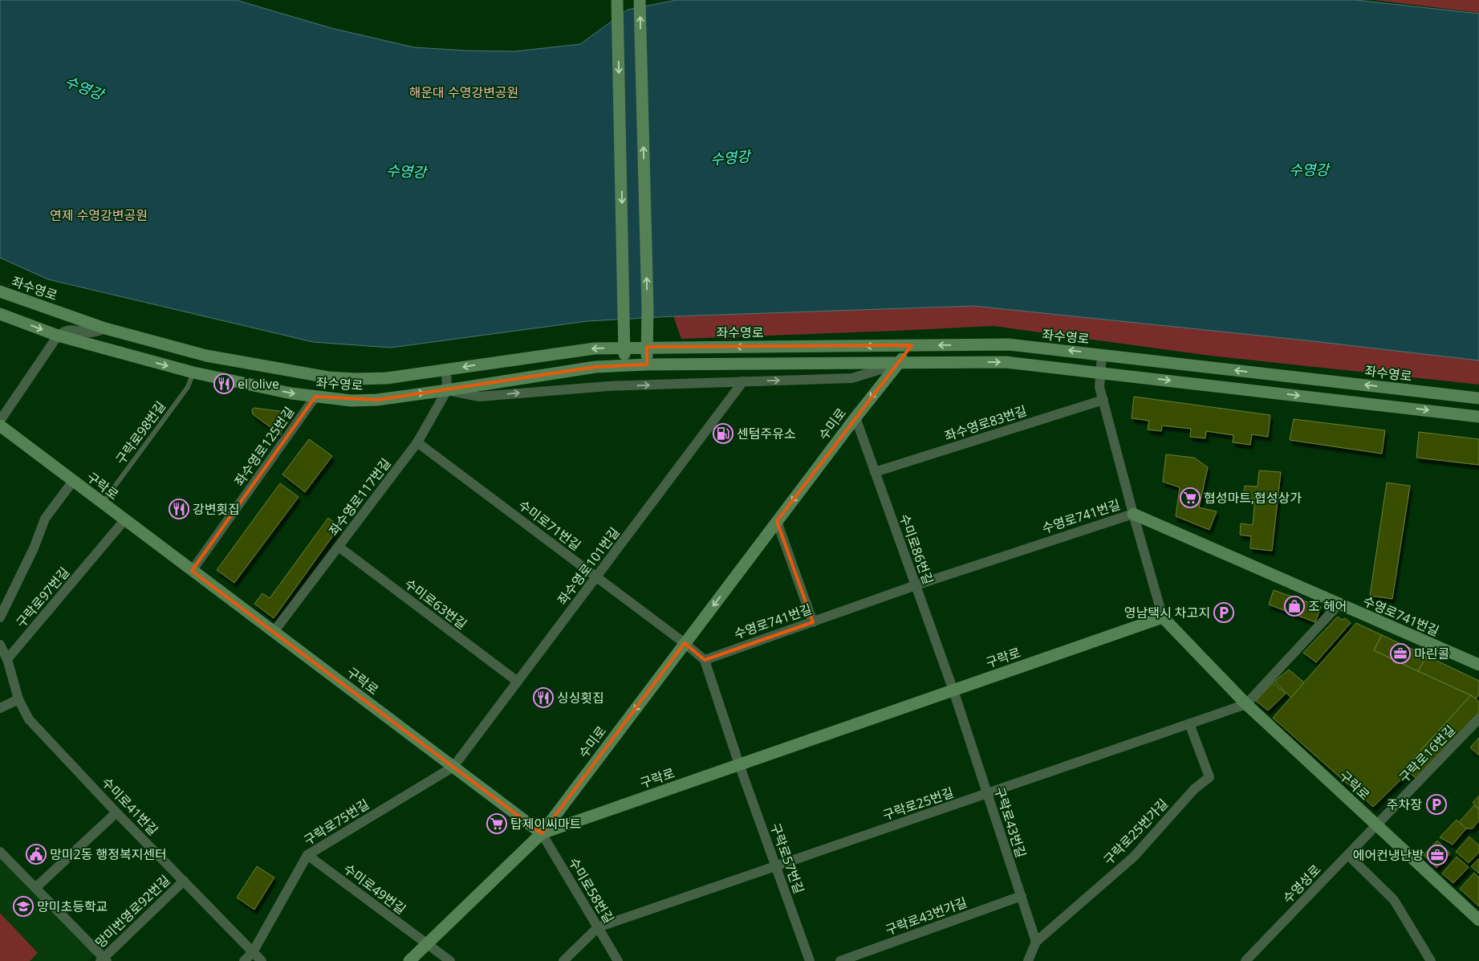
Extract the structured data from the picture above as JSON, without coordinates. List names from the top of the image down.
{
  "streets": {
    "main road": [
      "좌수영로",
      "수미로",
      "구락로",
      "수영로741번길"
    ],
    "street": [
      "좌수영로83번길",
      "좌수영로125번길",
      "좌수영로117번길",
      "수미로71번길",
      "수미로86번길",
      "좌수영로101번길",
      "구락로97번길",
      "수미로63번길",
      "구락로16번길",
      "구락로25번길",
      "수미로41번길",
      "구락로75번길",
      "구락로43번길",
      "구락로25번가길",
      "구락로57번길",
      "수영성로",
      "수미로49번길",
      "수미로58번길",
      "망미번영로92번길",
      "구락로43번가길"
    ],
    "lane": ["구락로98번길"]
  },
  "crossings": [
    ["좌수영로", "수미로"],
    ["좌수영로", "구락로98번길"],
    ["좌수영로", "좌수영로125번길"],
    ["좌수영로", "좌수영로117번길"],
    ["좌수영로83번길", "수미로86번길"],
    ["수미로", "구락로"],
    ["수미로", "수미로71번길"],
    ["수미로", "수미로86번길"],
    ["수미로", "수미로49번길"],
    ["수미로", "수미로58번길"],
    ["구락로98번길", "구락로"],
    ["좌수영로125번길", "구락로"],
    ["구락로", "좌수영로117번길"],
    ["구락로", "수미로86번길"],
    ["구락로", "좌수영로101번길"],
    ["구락로", "구락로97번길"],
    ["구락로", "구락로16번길"],
    ["구락로", "구락로25번길"],
    ["구락로", "구락로75번길"],
    ["구락로", "구락로43번길"],
    ["구락로", "구락로57번길"],
    ["구락로", "수영성로"],
    ["구락로", "수미로58번길"],
    ["좌수영로117번길", "수미로71번길"],
    ["좌수영로117번길", "수미로63번길"],
    ["수영로741번길", "수미로86번길"],
    ["수미로71번길", "좌수영로101번길"],
    ["수미로86번길", "구락로43번길"],
    ["좌수영로101번길", "수미로63번길"],
    ["좌수영로101번길", "구락로75번길"],
    ["구락로16번길", "수영성로"],
    ["구락로25번길", "구락로43번길"],
    ["구락로25번길", "구락로25번가길"],
    ["구락로25번길", "구락로57번길"],
    ["구락로25번길", "수미로58번길"],
    ["수미로41번길", "구락로75번길"],
    ["수미로41번길", "망미번영로92번길"],
    ["구락로75번길", "수미로49번길"],
    ["구락로43번길", "구락로25번가길"],
    ["구락로43번길", "구락로43번가길"]
  ],
  "one_way": ["수미로"],
  "water": ["수영강"],
  "parks": ["해운대 수영강변공원", "연제 수영강변공원"],
  "places": {
    "restaurant": ["el olive", "강변횟집", "싱싱횟집"],
    "fuel station": ["센텀주유소"],
    "supermarket": ["협성마트,협성상가", "탑제이씨마트"],
    "shop": ["조 헤어"],
    "parking": ["영남택시 차고지", "주차장"],
    "office": ["마린콜", "에어컨냉난방"],
    "public building": ["망미2동 행정복지센터"],
    "school or university": ["망미초등학교"]
  }
}
